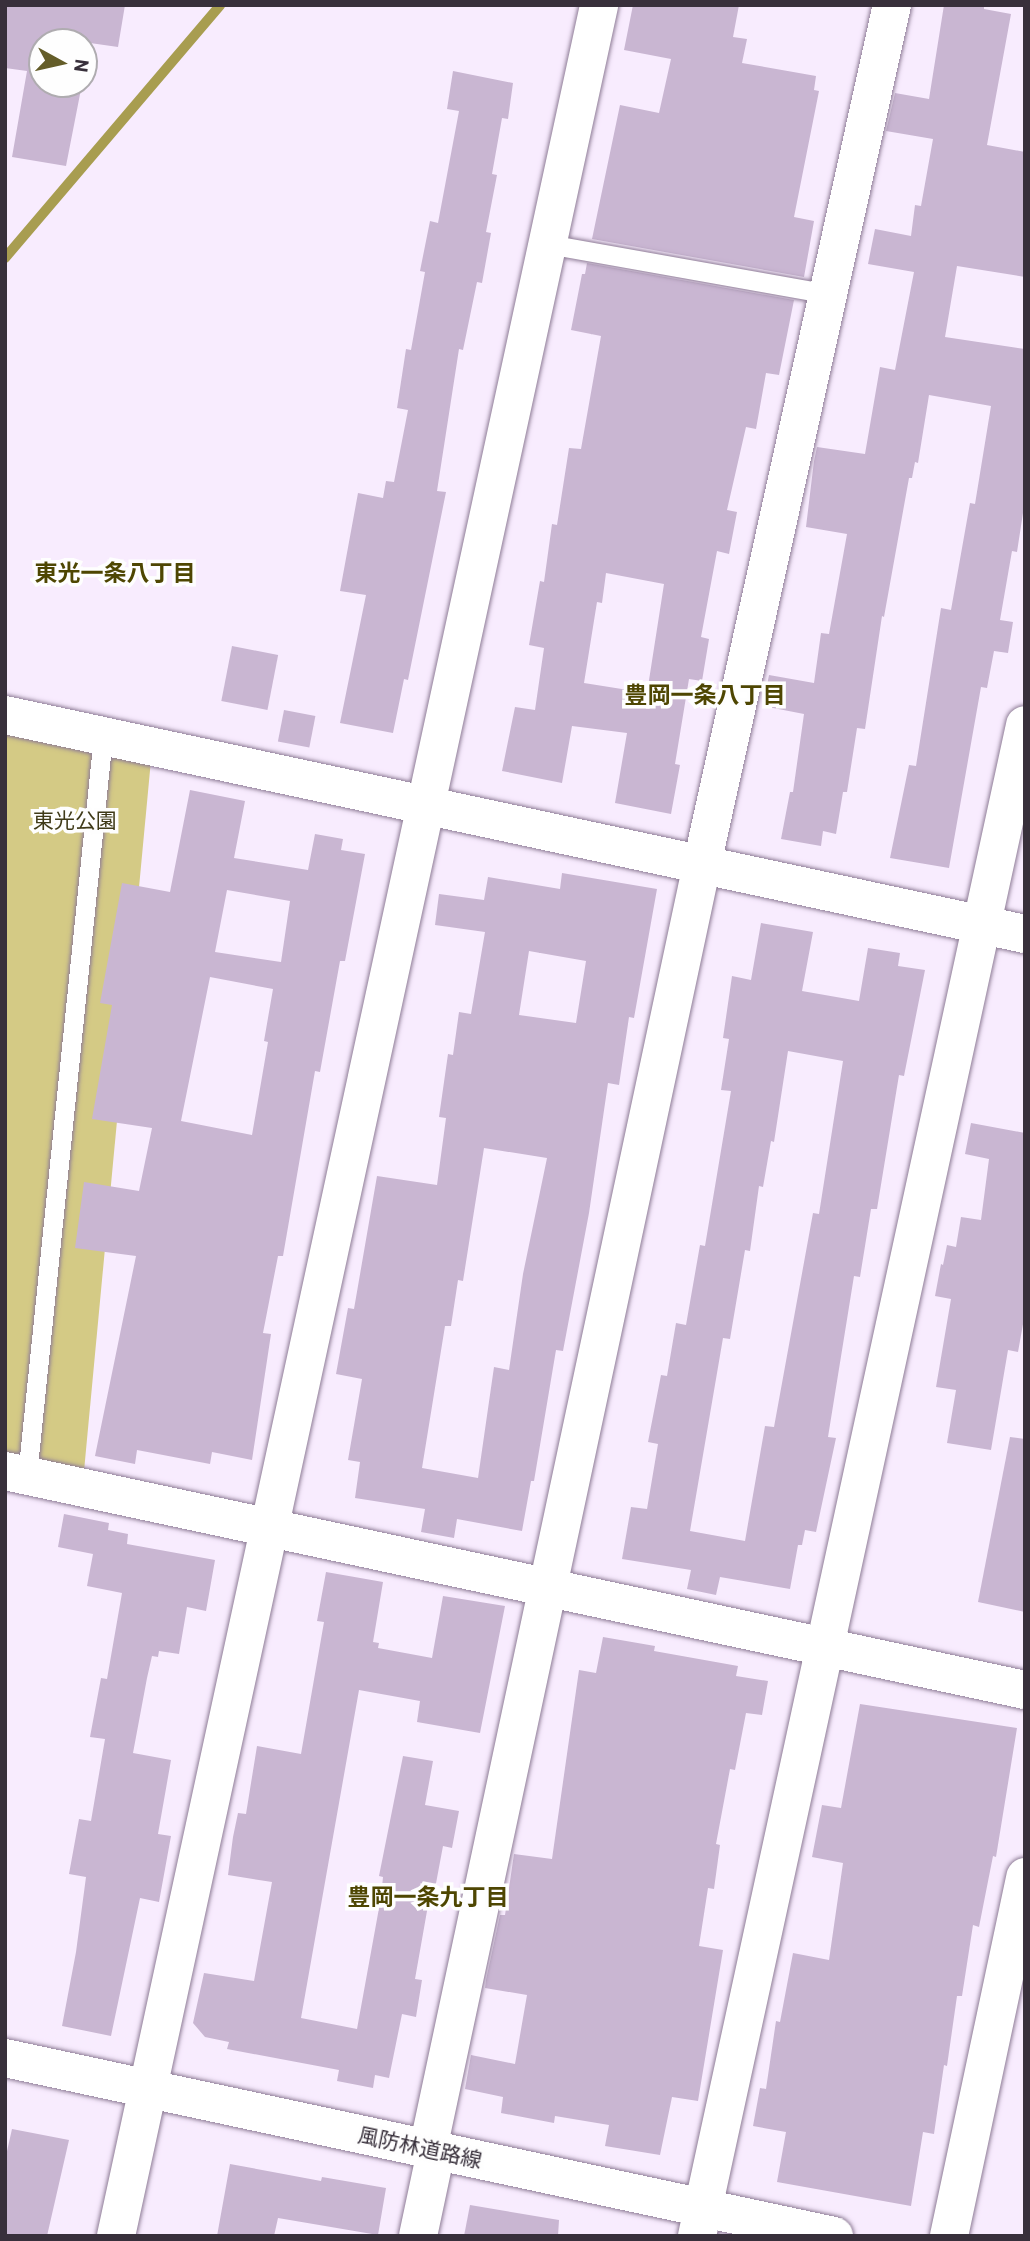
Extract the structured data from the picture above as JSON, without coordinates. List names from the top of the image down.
{
  "streets": {
    "street": ["風防林道路線"]
  },
  "districts": ["東光一条八丁目", "豊岡一条八丁目", "豊岡一条九丁目"],
  "parks": ["東光公園"],
  "north": "right"
}
